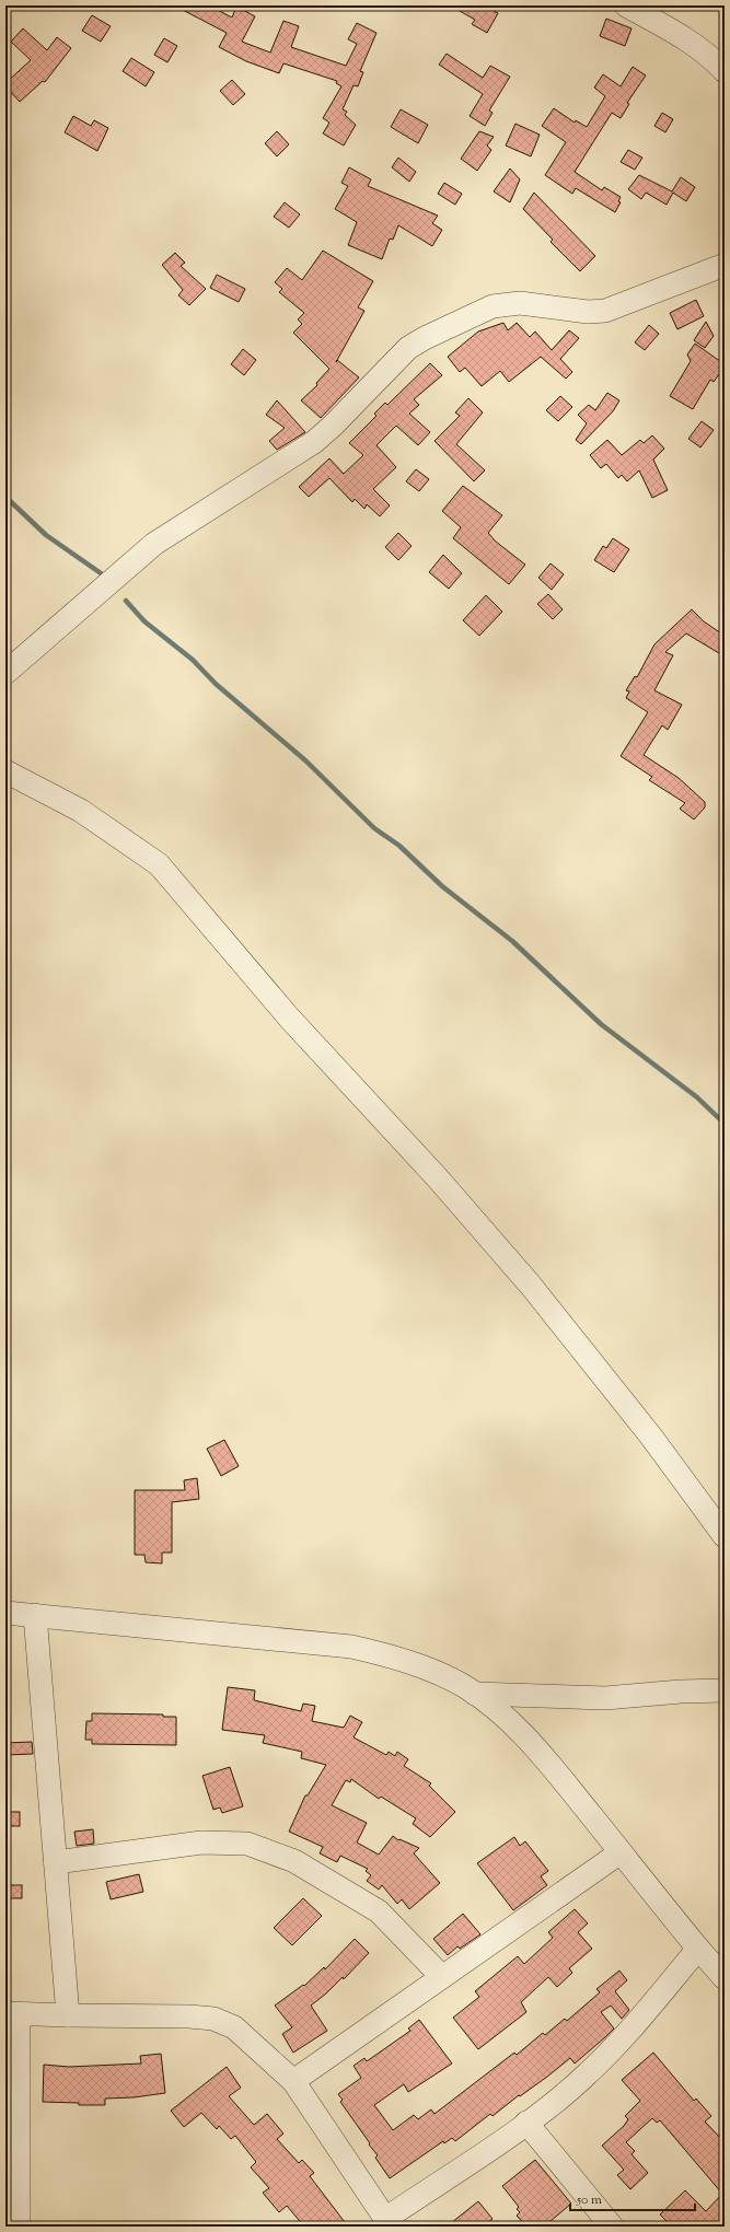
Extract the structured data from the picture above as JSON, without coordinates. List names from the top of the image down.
{
  "scale_bar": "50 m"
}
